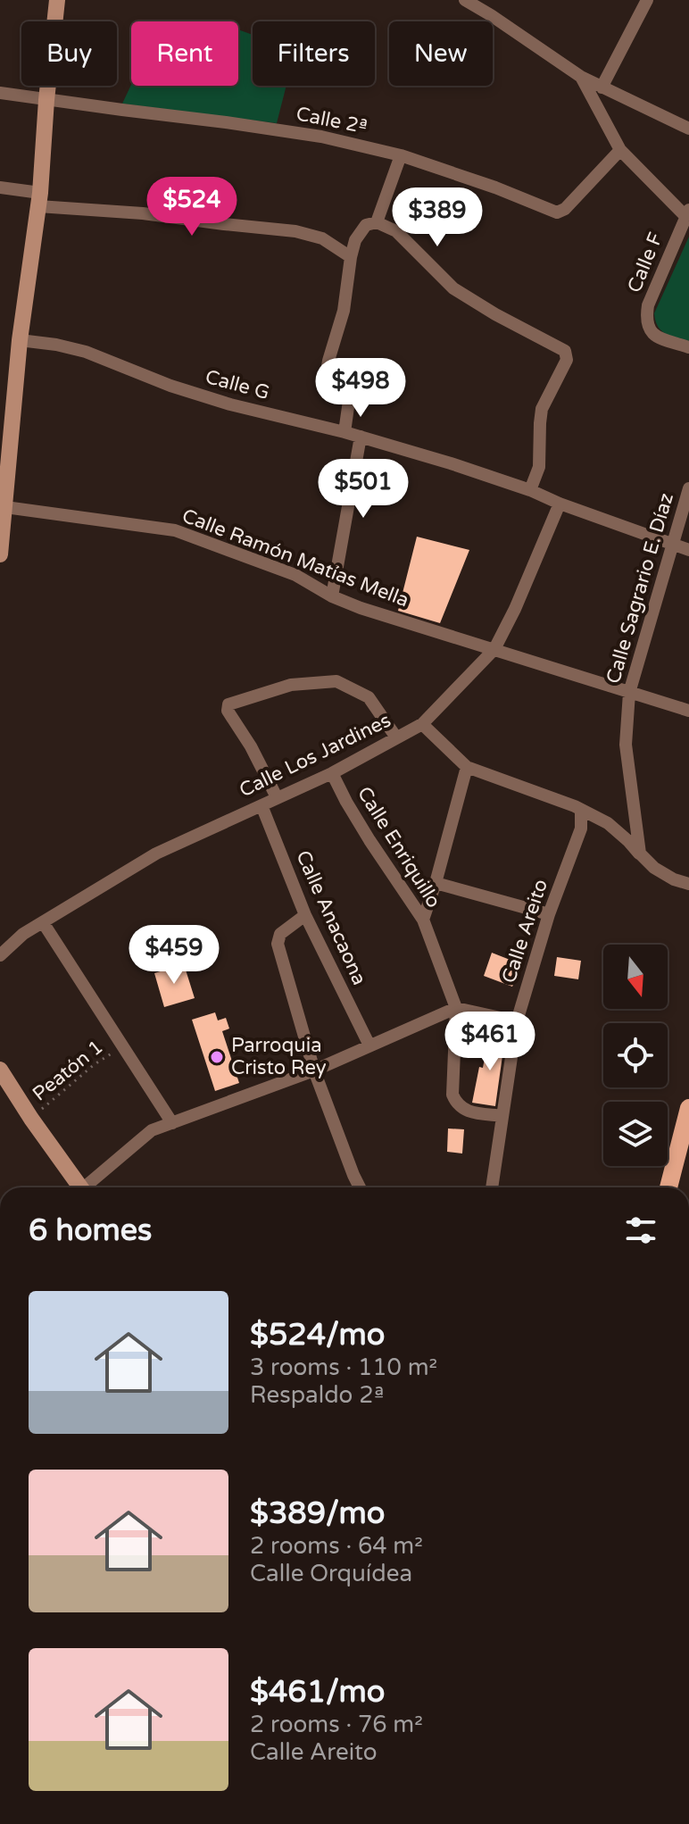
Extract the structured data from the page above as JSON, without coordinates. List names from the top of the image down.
{
  "streets": {
    "street": [
      "Calle 2ª",
      "Calle F",
      "Calle G",
      "Calle Ramón Matías Mella",
      "Calle Sagrario E. Díaz",
      "Calle Los Jardines",
      "Calle Enriquillo",
      "Calle Anacaona",
      "Calle Areito"
    ],
    "path": ["Peatón 1"]
  },
  "crossings": [
    ["Calle G", "Calle Sagrario E. Díaz"],
    ["Calle G", "Calle Los Jardines"],
    ["Calle Ramón Matías Mella", "Calle Sagrario E. Díaz"],
    ["Calle Ramón Matías Mella", "Calle Los Jardines"],
    ["Calle Los Jardines", "Calle Enriquillo"],
    ["Calle Los Jardines", "Calle Anacaona"],
    ["Calle Enriquillo", "Calle Areito"]
  ],
  "places": ["Parroquia Cristo Rey"],
  "north": "bottom",
  "page": {
    "chip": [
      "Buy",
      "Rent",
      "Filters",
      "New"
    ],
    "price": [
      "$524",
      "$389",
      "$498",
      "$501",
      "$459",
      "$461"
    ],
    "heading": "6 homes",
    "list": [
      {
        "name": "$524/mo",
        "note": "3 rooms · 110 m² · Respaldo 2ª"
      },
      {
        "name": "$389/mo",
        "note": "2 rooms · 64 m² · Calle Orquídea"
      },
      {
        "name": "$461/mo",
        "note": "2 rooms · 76 m² · Calle Areito"
      }
    ]
  }
}
